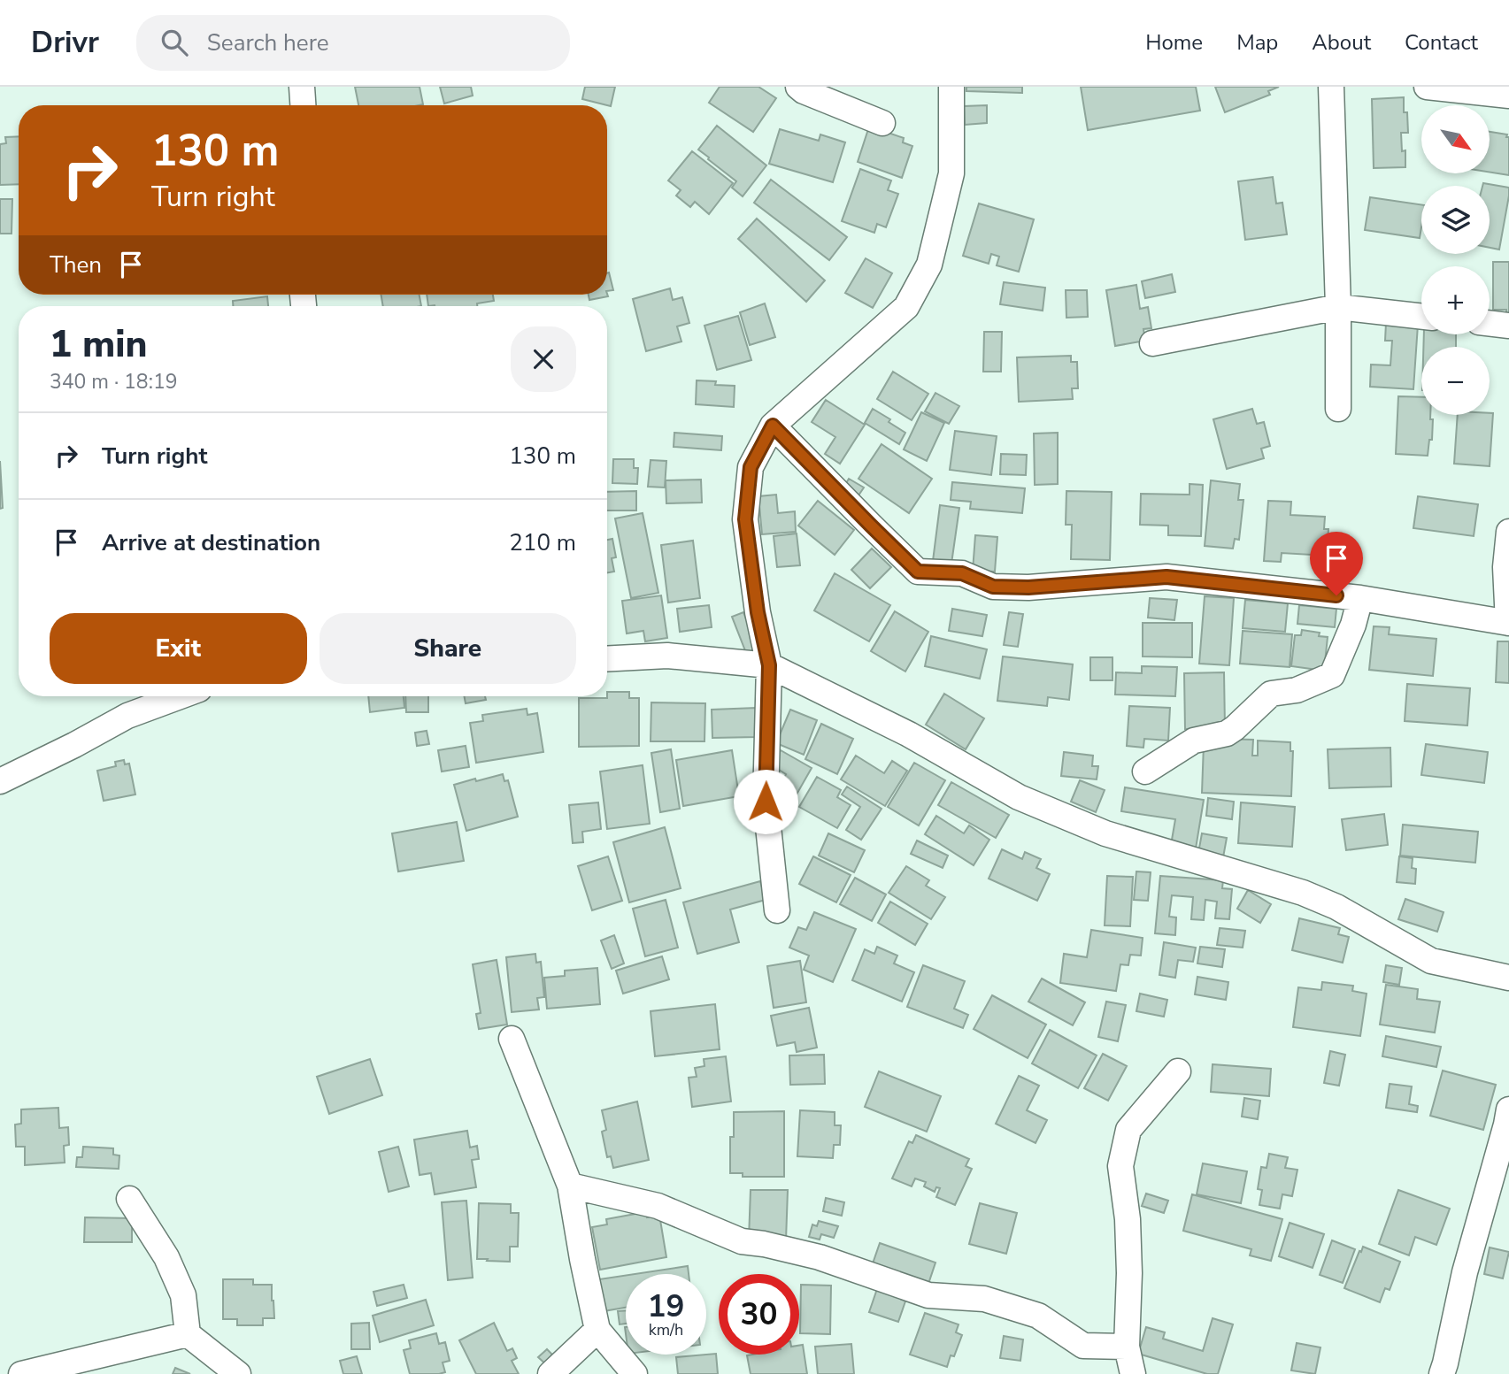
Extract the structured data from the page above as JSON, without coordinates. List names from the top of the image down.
{
  "north": "bottom right",
  "page": {
    "header": "Drivr",
    "search": "Search here",
    "nav": [
      "Home",
      "Map",
      "About",
      "Contact"
    ],
    "map_buttons": ["+", "−"],
    "turn": ["130 m", "Turn right"],
    "then": "Then",
    "heading": ["1 min", "340 m · 18:19"],
    "list": [
      {
        "name": "Turn right",
        "value": "130 m"
      },
      {
        "name": "Arrive at destination",
        "value": "210 m"
      }
    ],
    "buttons": ["Exit", "Share"],
    "speed": "19 km/h",
    "limit": "30"
  }
}
